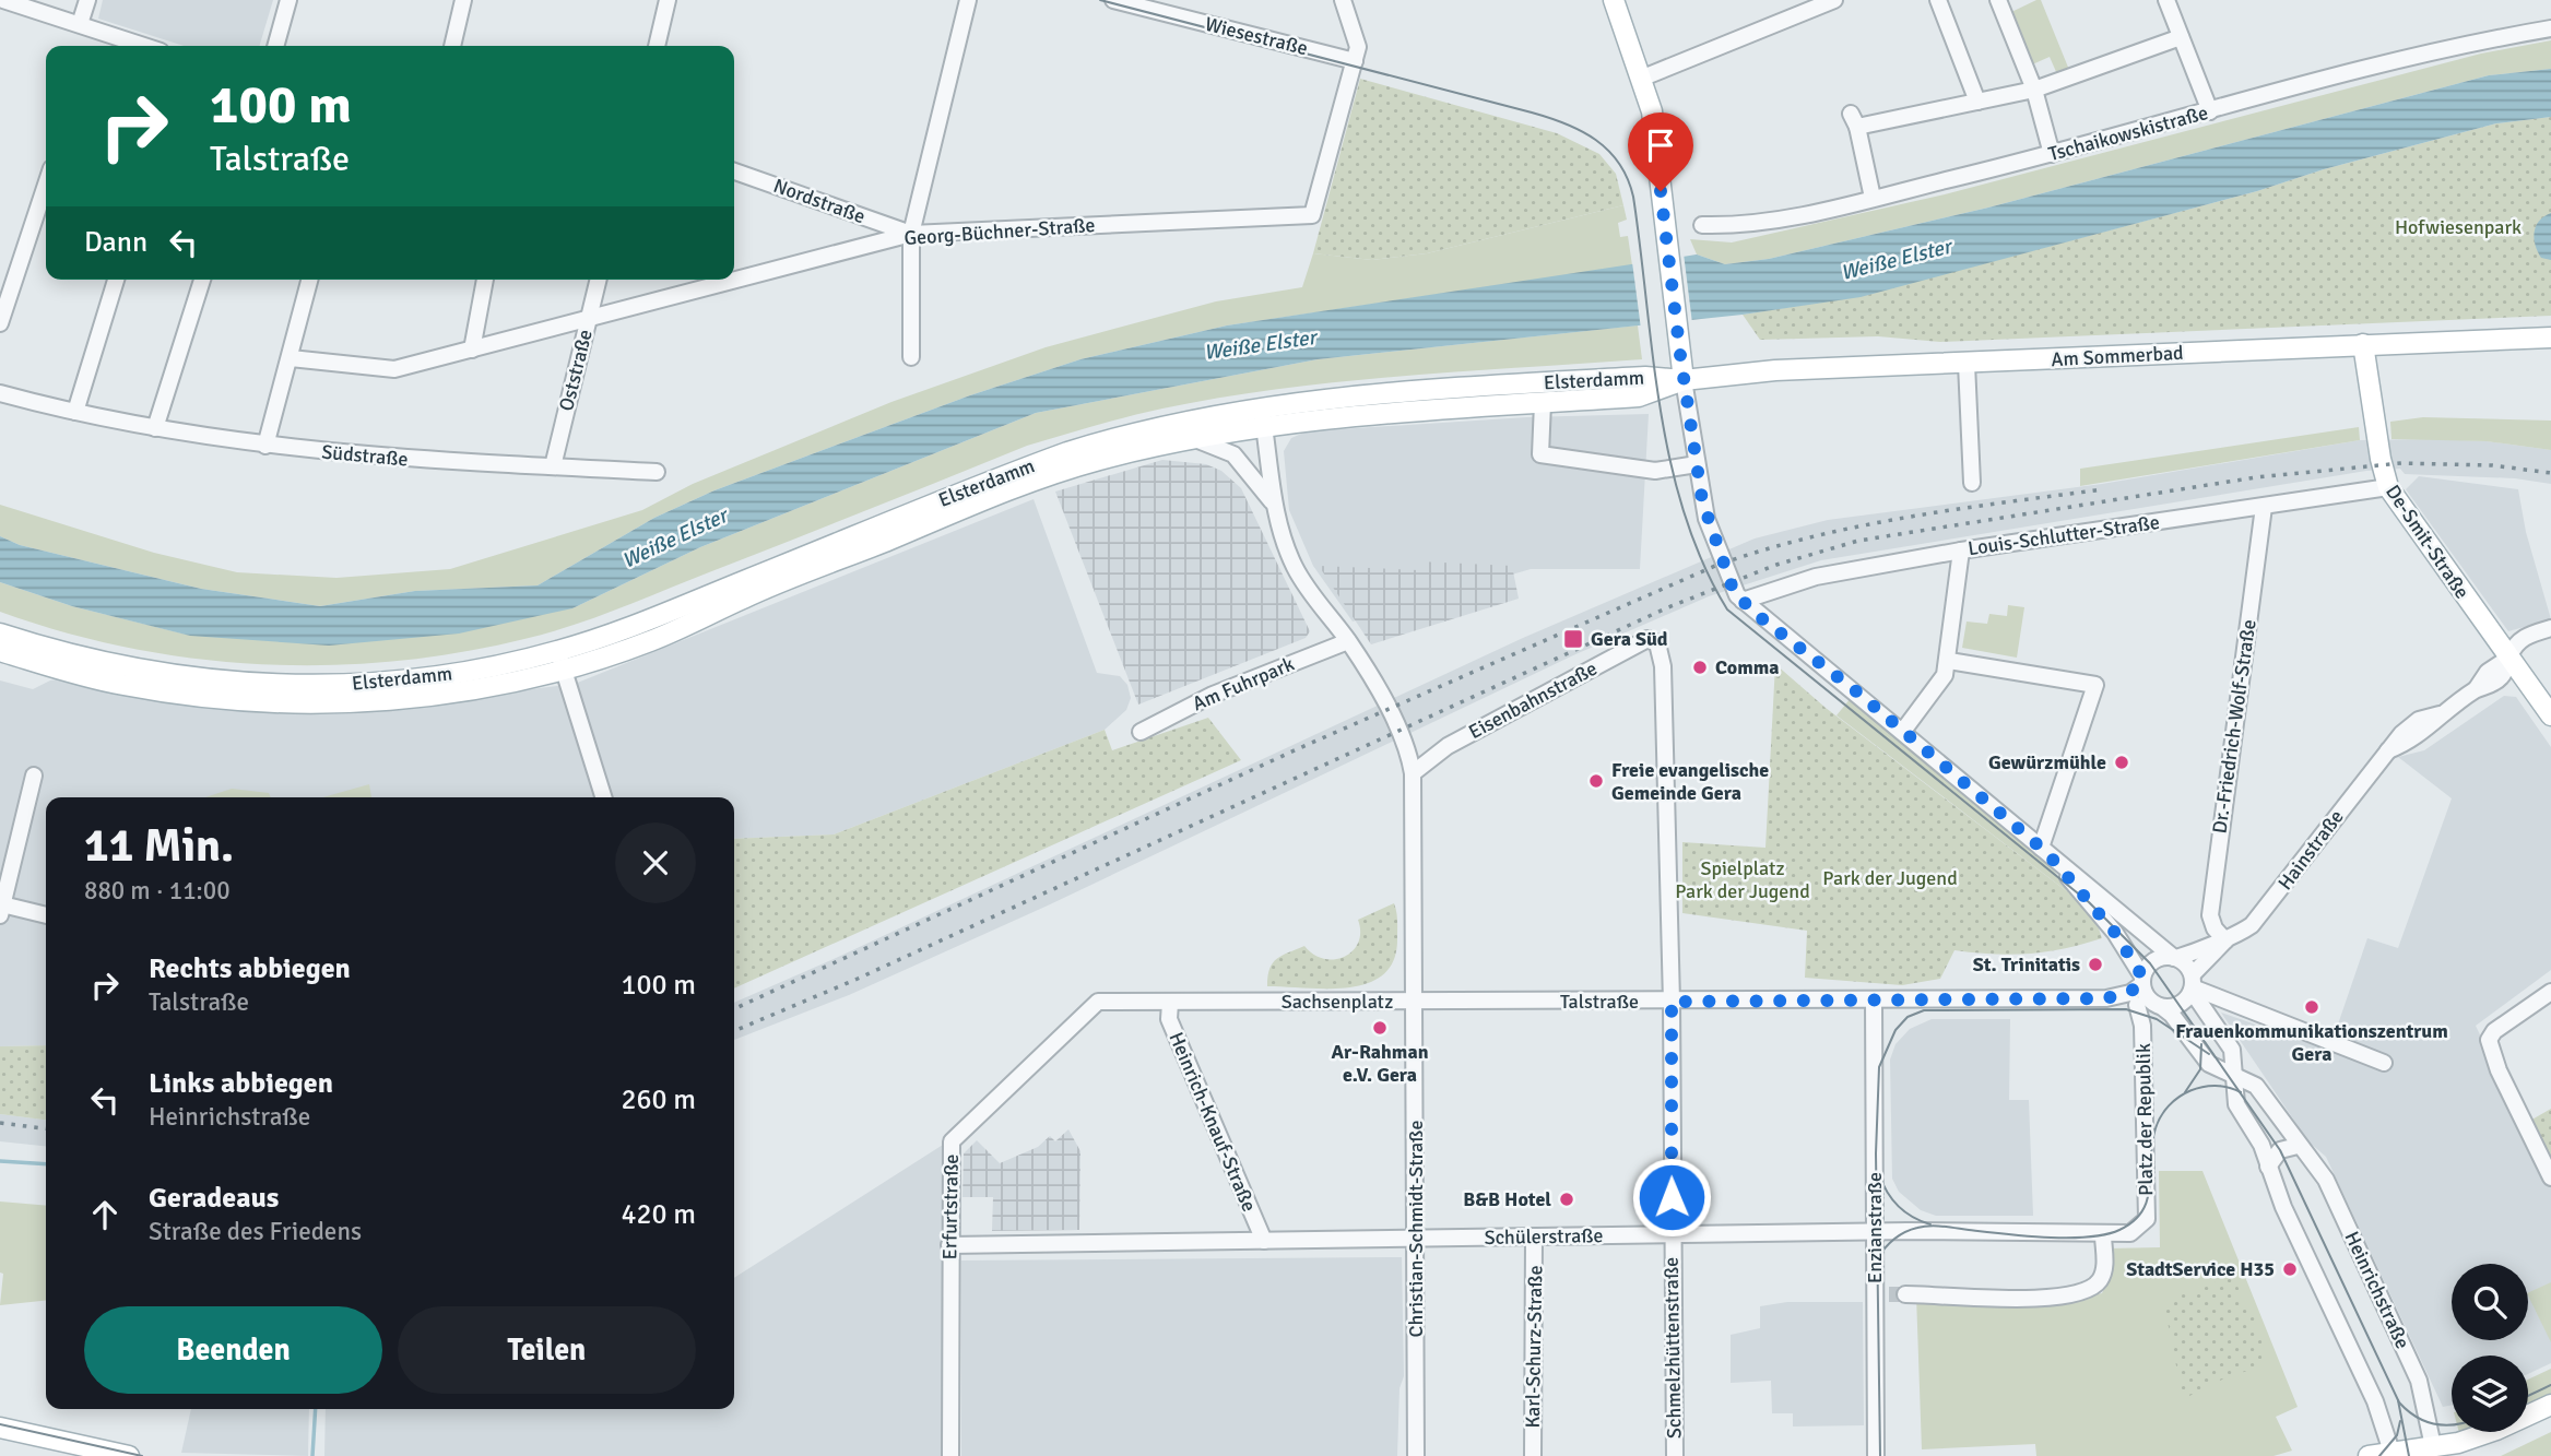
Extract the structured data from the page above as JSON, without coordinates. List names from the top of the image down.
{
  "streets": {
    "main road": ["Am Sommerbad", "Elsterdamm", "De-Smit-Straße"],
    "street": [
      "Wiesestraße",
      "Tschaikowskistraße",
      "Nordstraße",
      "Georg-Büchner-Straße",
      "Oststraße",
      "Südstraße",
      "Louis-Schlutter-Straße",
      "Am Fuhrpark",
      "Eisenbahnstraße",
      "Dr.-Friedrich-Wolf-Straße",
      "Hainstraße",
      "Sachsenplatz",
      "Talstraße",
      "Platz der Republik",
      "Heinrich-Knauf-Straße",
      "Erfurtstraße",
      "Enzianstraße",
      "Christian-Schmidt-Straße",
      "Schülerstraße",
      "Heinrichstraße",
      "Karl-Schurz-Straße",
      "Schmelzhüttenstraße"
    ]
  },
  "crossings": [
    ["Wiesestraße", "Georg-Büchner-Straße"],
    ["Nordstraße", "Georg-Büchner-Straße"],
    ["Georg-Büchner-Straße", "Oststraße"],
    ["Am Sommerbad", "Elsterdamm"],
    ["Am Sommerbad", "De-Smit-Straße"],
    ["Oststraße", "Südstraße"],
    ["Louis-Schlutter-Straße", "De-Smit-Straße"],
    ["Louis-Schlutter-Straße", "Dr.-Friedrich-Wolf-Straße"],
    ["De-Smit-Straße", "Hainstraße"],
    ["Eisenbahnstraße", "Sachsenplatz"],
    ["Eisenbahnstraße", "Schmelzhüttenstraße"],
    ["Dr.-Friedrich-Wolf-Straße", "Hainstraße"],
    ["Hainstraße", "Talstraße"],
    ["Hainstraße", "Heinrichstraße"],
    ["Sachsenplatz", "Talstraße"],
    ["Sachsenplatz", "Heinrich-Knauf-Straße"],
    ["Sachsenplatz", "Erfurtstraße"],
    ["Sachsenplatz", "Christian-Schmidt-Straße"],
    ["Talstraße", "Platz der Republik"],
    ["Talstraße", "Enzianstraße"],
    ["Talstraße", "Christian-Schmidt-Straße"],
    ["Talstraße", "Heinrichstraße"],
    ["Talstraße", "Schmelzhüttenstraße"],
    ["Platz der Republik", "Schülerstraße"],
    ["Heinrich-Knauf-Straße", "Erfurtstraße"],
    ["Heinrich-Knauf-Straße", "Schülerstraße"],
    ["Erfurtstraße", "Schülerstraße"],
    ["Enzianstraße", "Schülerstraße"],
    ["Christian-Schmidt-Straße", "Schülerstraße"],
    ["Schülerstraße", "Karl-Schurz-Straße"],
    ["Schülerstraße", "Schmelzhüttenstraße"]
  ],
  "water": ["Weiße Elster"],
  "parks": ["Hofwiesenpark", "Spielplatz Park der Jugend", "Park der Jugend"],
  "places": {
    "transit": ["Gera Süd"],
    "other": [
      "Comma",
      "Gewürzmühle",
      "Freie evangelische Gemeinde Gera",
      "St. Trinitatis",
      "Frauenkommunikationszentrum Gera",
      "Ar-Rahman e.V. Gera",
      "B&B Hotel",
      "StadtService H35"
    ]
  },
  "page": {
    "turn": ["100 m", "Talstraße"],
    "then": "Dann",
    "heading": ["11 Min.", "880 m · 11:00"],
    "list": [
      {
        "name": "Rechts abbiegen",
        "note": "Talstraße",
        "value": "100 m"
      },
      {
        "name": "Links abbiegen",
        "note": "Heinrichstraße",
        "value": "260 m"
      },
      {
        "name": "Geradeaus",
        "note": "Straße des Friedens",
        "value": "420 m"
      }
    ],
    "buttons": ["Beenden", "Teilen"]
  }
}
